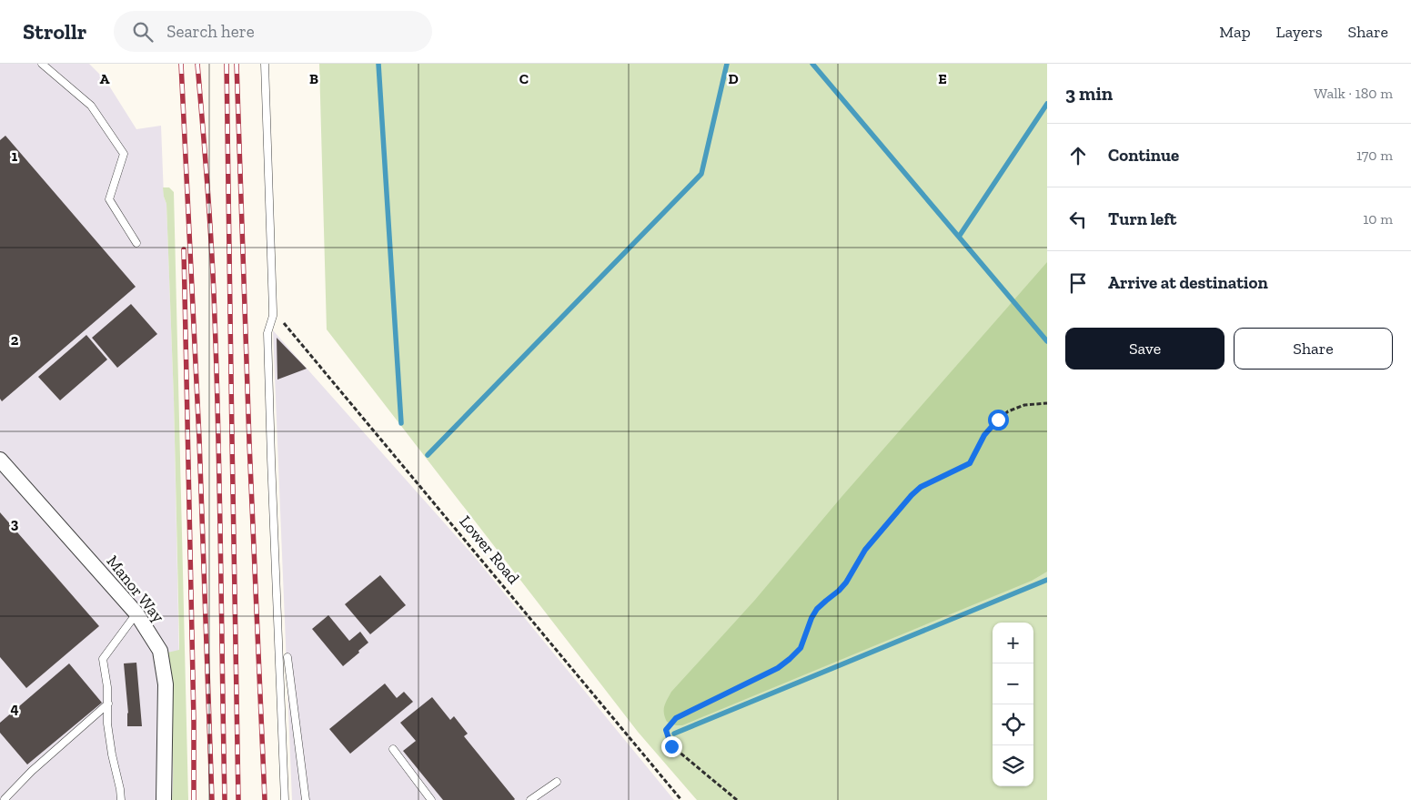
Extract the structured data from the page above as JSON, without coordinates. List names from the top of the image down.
{
  "streets": {
    "street": ["Manor Way"],
    "path": ["Lower Road"]
  },
  "page": {
    "header": "Strollr",
    "search": "Search here",
    "nav": ["Map", "Layers", "Share"],
    "heading": ["3 min", "Walk · 180 m"],
    "list": [
      ["Continue", "170 m"],
      ["Turn left", "10 m"],
      "Arrive at destination"
    ],
    "buttons": ["Save", "Share"],
    "map_buttons": ["+", "−"]
  },
  "grid": {
    "columns": [
      "A",
      "B",
      "C",
      "D",
      "E"
    ],
    "rows": [
      "1",
      "2",
      "3",
      "4"
    ]
  }
}
